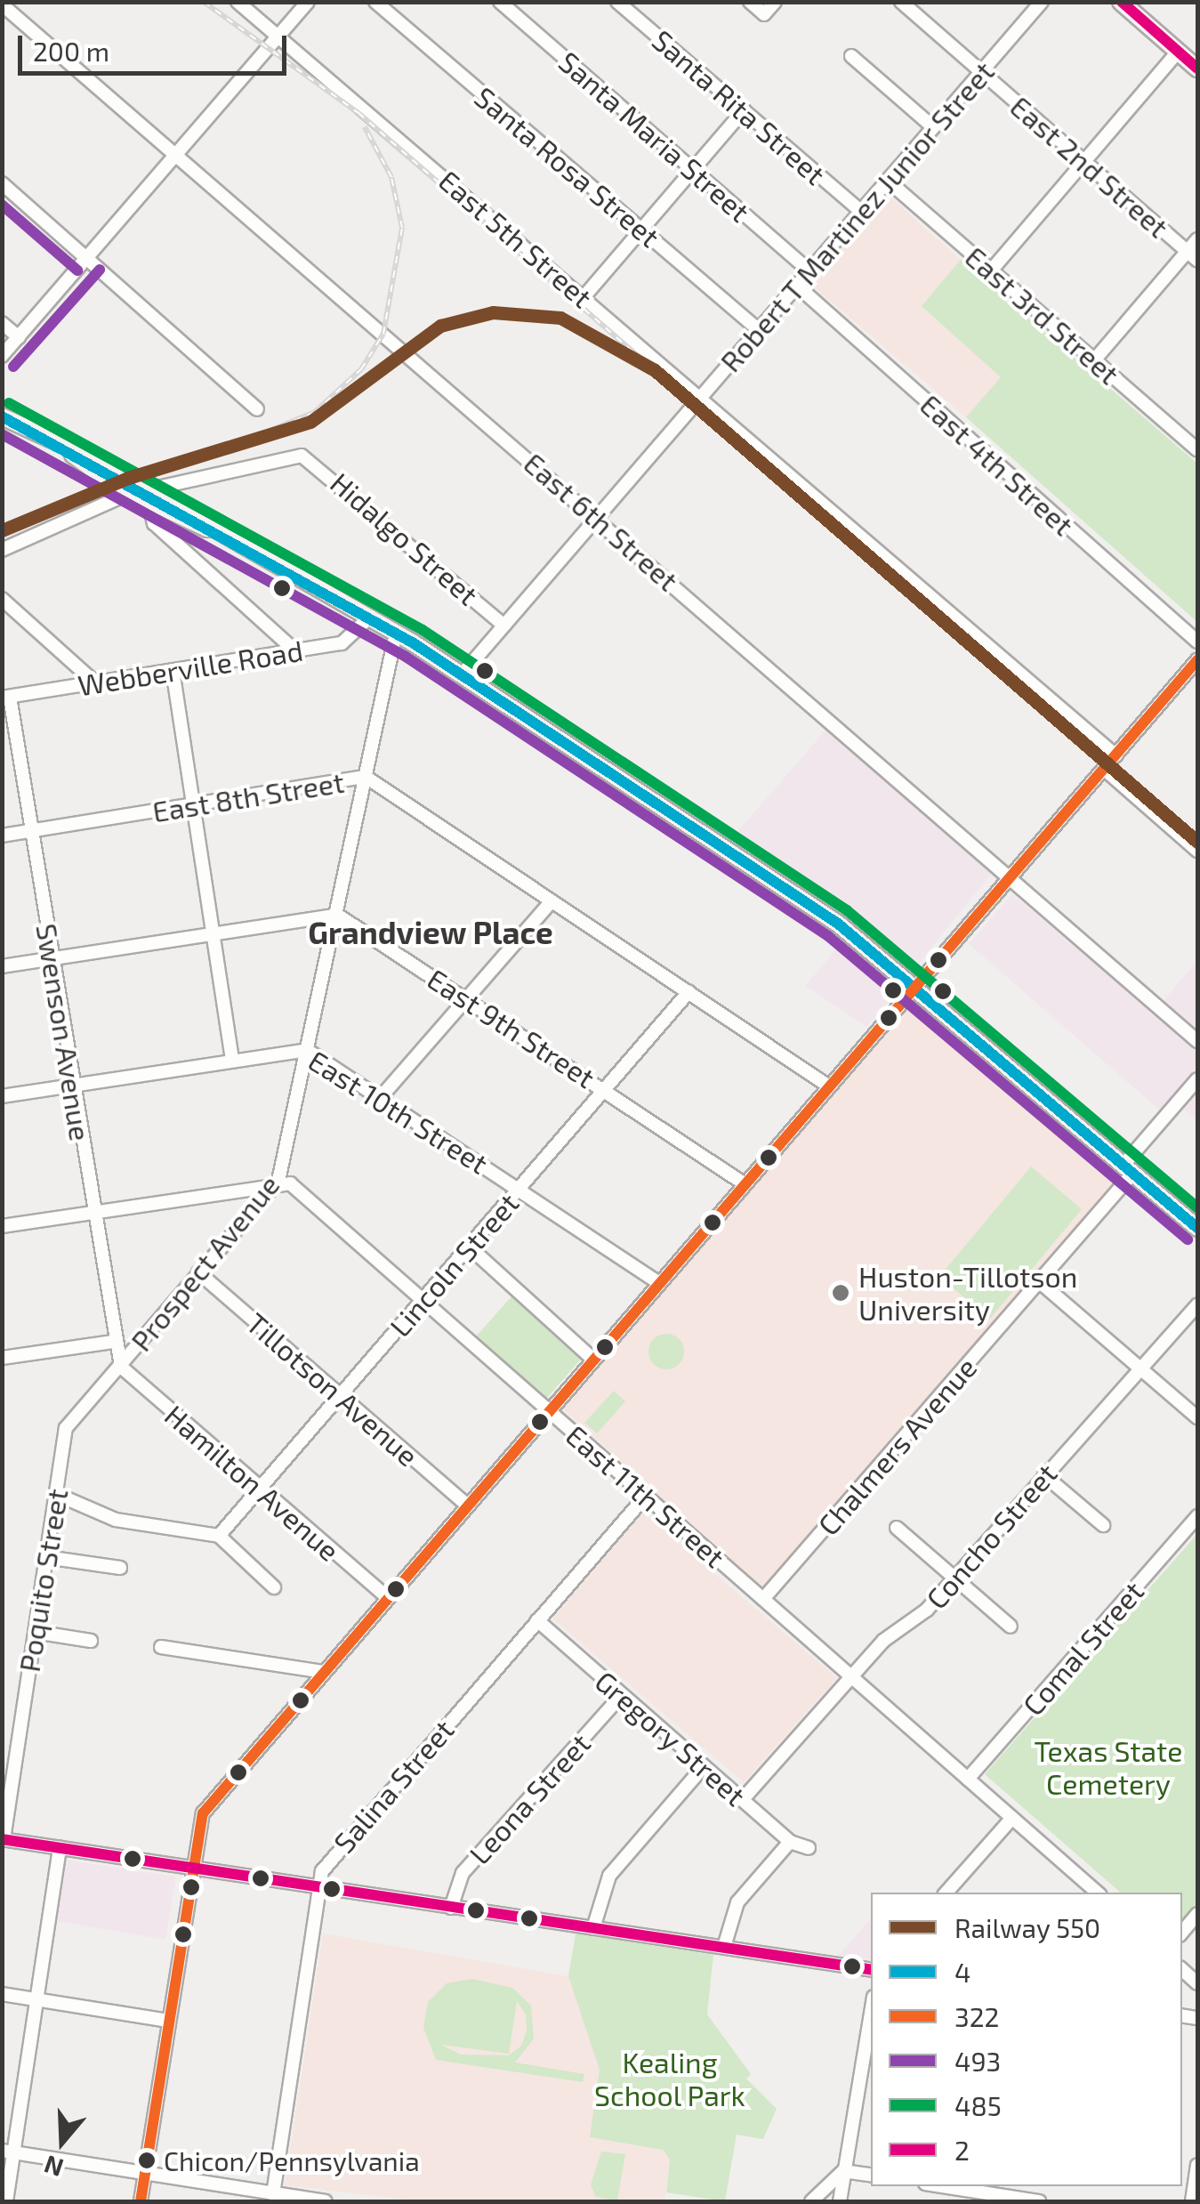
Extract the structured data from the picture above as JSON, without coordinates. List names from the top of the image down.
{
  "streets": {
    "street": [
      "Santa Rita Street",
      "Santa Maria Street",
      "Santa Rosa Street",
      "East 2nd Street",
      "Robert T Martinez Junior Street",
      "East 5th Street",
      "East 3rd Street",
      "East 4th Street",
      "East 6th Street",
      "Hidalgo Street",
      "Webberville Road",
      "East 8th Street",
      "East 9th Street",
      "Swenson Avenue",
      "East 10th Street",
      "Prospect Avenue",
      "Lincoln Street",
      "Tillotson Avenue",
      "Chalmers Avenue",
      "Hamilton Avenue",
      "East 11th Street",
      "Concho Street",
      "Poquito Street",
      "Comal Street",
      "Gregory Street",
      "Salina Street",
      "Leona Street"
    ]
  },
  "crossings": [
    ["Santa Rita Street", "Robert T Martinez Junior Street"],
    ["Santa Maria Street", "Robert T Martinez Junior Street"],
    ["Santa Rosa Street", "Robert T Martinez Junior Street"],
    ["East 2nd Street", "Robert T Martinez Junior Street"],
    ["Robert T Martinez Junior Street", "East 5th Street"],
    ["Robert T Martinez Junior Street", "East 3rd Street"],
    ["Robert T Martinez Junior Street", "East 4th Street"],
    ["Robert T Martinez Junior Street", "East 6th Street"],
    ["Robert T Martinez Junior Street", "Hidalgo Street"],
    ["Webberville Road", "Swenson Avenue"],
    ["East 8th Street", "Swenson Avenue"],
    ["East 8th Street", "Prospect Avenue"],
    ["East 8th Street", "Lincoln Street"],
    ["East 9th Street", "Prospect Avenue"],
    ["East 9th Street", "Lincoln Street"],
    ["Swenson Avenue", "East 10th Street"],
    ["Swenson Avenue", "Prospect Avenue"],
    ["Swenson Avenue", "Hamilton Avenue"],
    ["East 10th Street", "Prospect Avenue"],
    ["East 10th Street", "Lincoln Street"],
    ["Prospect Avenue", "Tillotson Avenue"],
    ["Prospect Avenue", "Hamilton Avenue"],
    ["Prospect Avenue", "East 11th Street"],
    ["Prospect Avenue", "Poquito Street"],
    ["Lincoln Street", "Tillotson Avenue"],
    ["Lincoln Street", "Hamilton Avenue"],
    ["Lincoln Street", "East 11th Street"],
    ["Chalmers Avenue", "East 11th Street"],
    ["East 11th Street", "Concho Street"],
    ["East 11th Street", "Comal Street"],
    ["East 11th Street", "Salina Street"],
    ["Concho Street", "Gregory Street"],
    ["Gregory Street", "Salina Street"],
    ["Gregory Street", "Leona Street"]
  ],
  "districts": ["Grandview Place"],
  "parks": ["Texas State Cemetery", "Kealing School Park"],
  "places": ["Huston-Tillotson University", "Chicon/Pennsylvania"],
  "lines": [
    "transit line 2",
    "transit line 493",
    "rail line 550",
    "transit line 485",
    "transit line 4",
    "transit line 322"
  ],
  "legend": [
    "Railway 550",
    "4",
    "322",
    "493",
    "485",
    "2"
  ],
  "scale_bar": "200 m",
  "north": "bottom"
}
